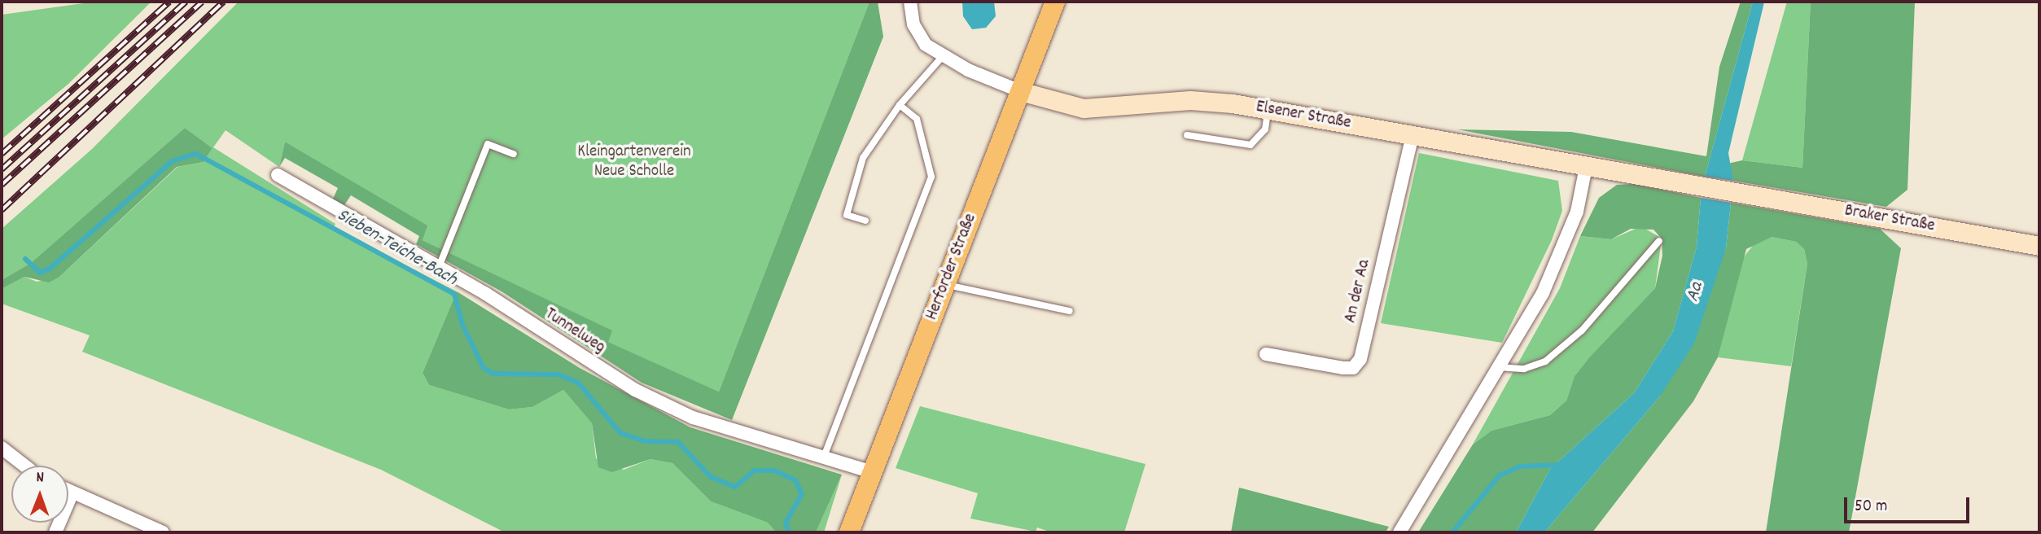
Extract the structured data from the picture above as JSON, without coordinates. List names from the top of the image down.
{
  "streets": {
    "main road": ["Elsener Straße", "Braker Straße", "Herforder Straße"],
    "street": ["An der Aa", "Tunnelweg"]
  },
  "crossings": [
    ["Elsener Straße", "Braker Straße"],
    ["Elsener Straße", "Herforder Straße"],
    ["Elsener Straße", "An der Aa"],
    ["Herforder Straße", "Tunnelweg"]
  ],
  "water": ["Sieben-Teiche-Bach", "Aa"],
  "parks": ["Kleingartenverein Neue Scholle"],
  "scale_bar": "50 m",
  "north": "top"
}
